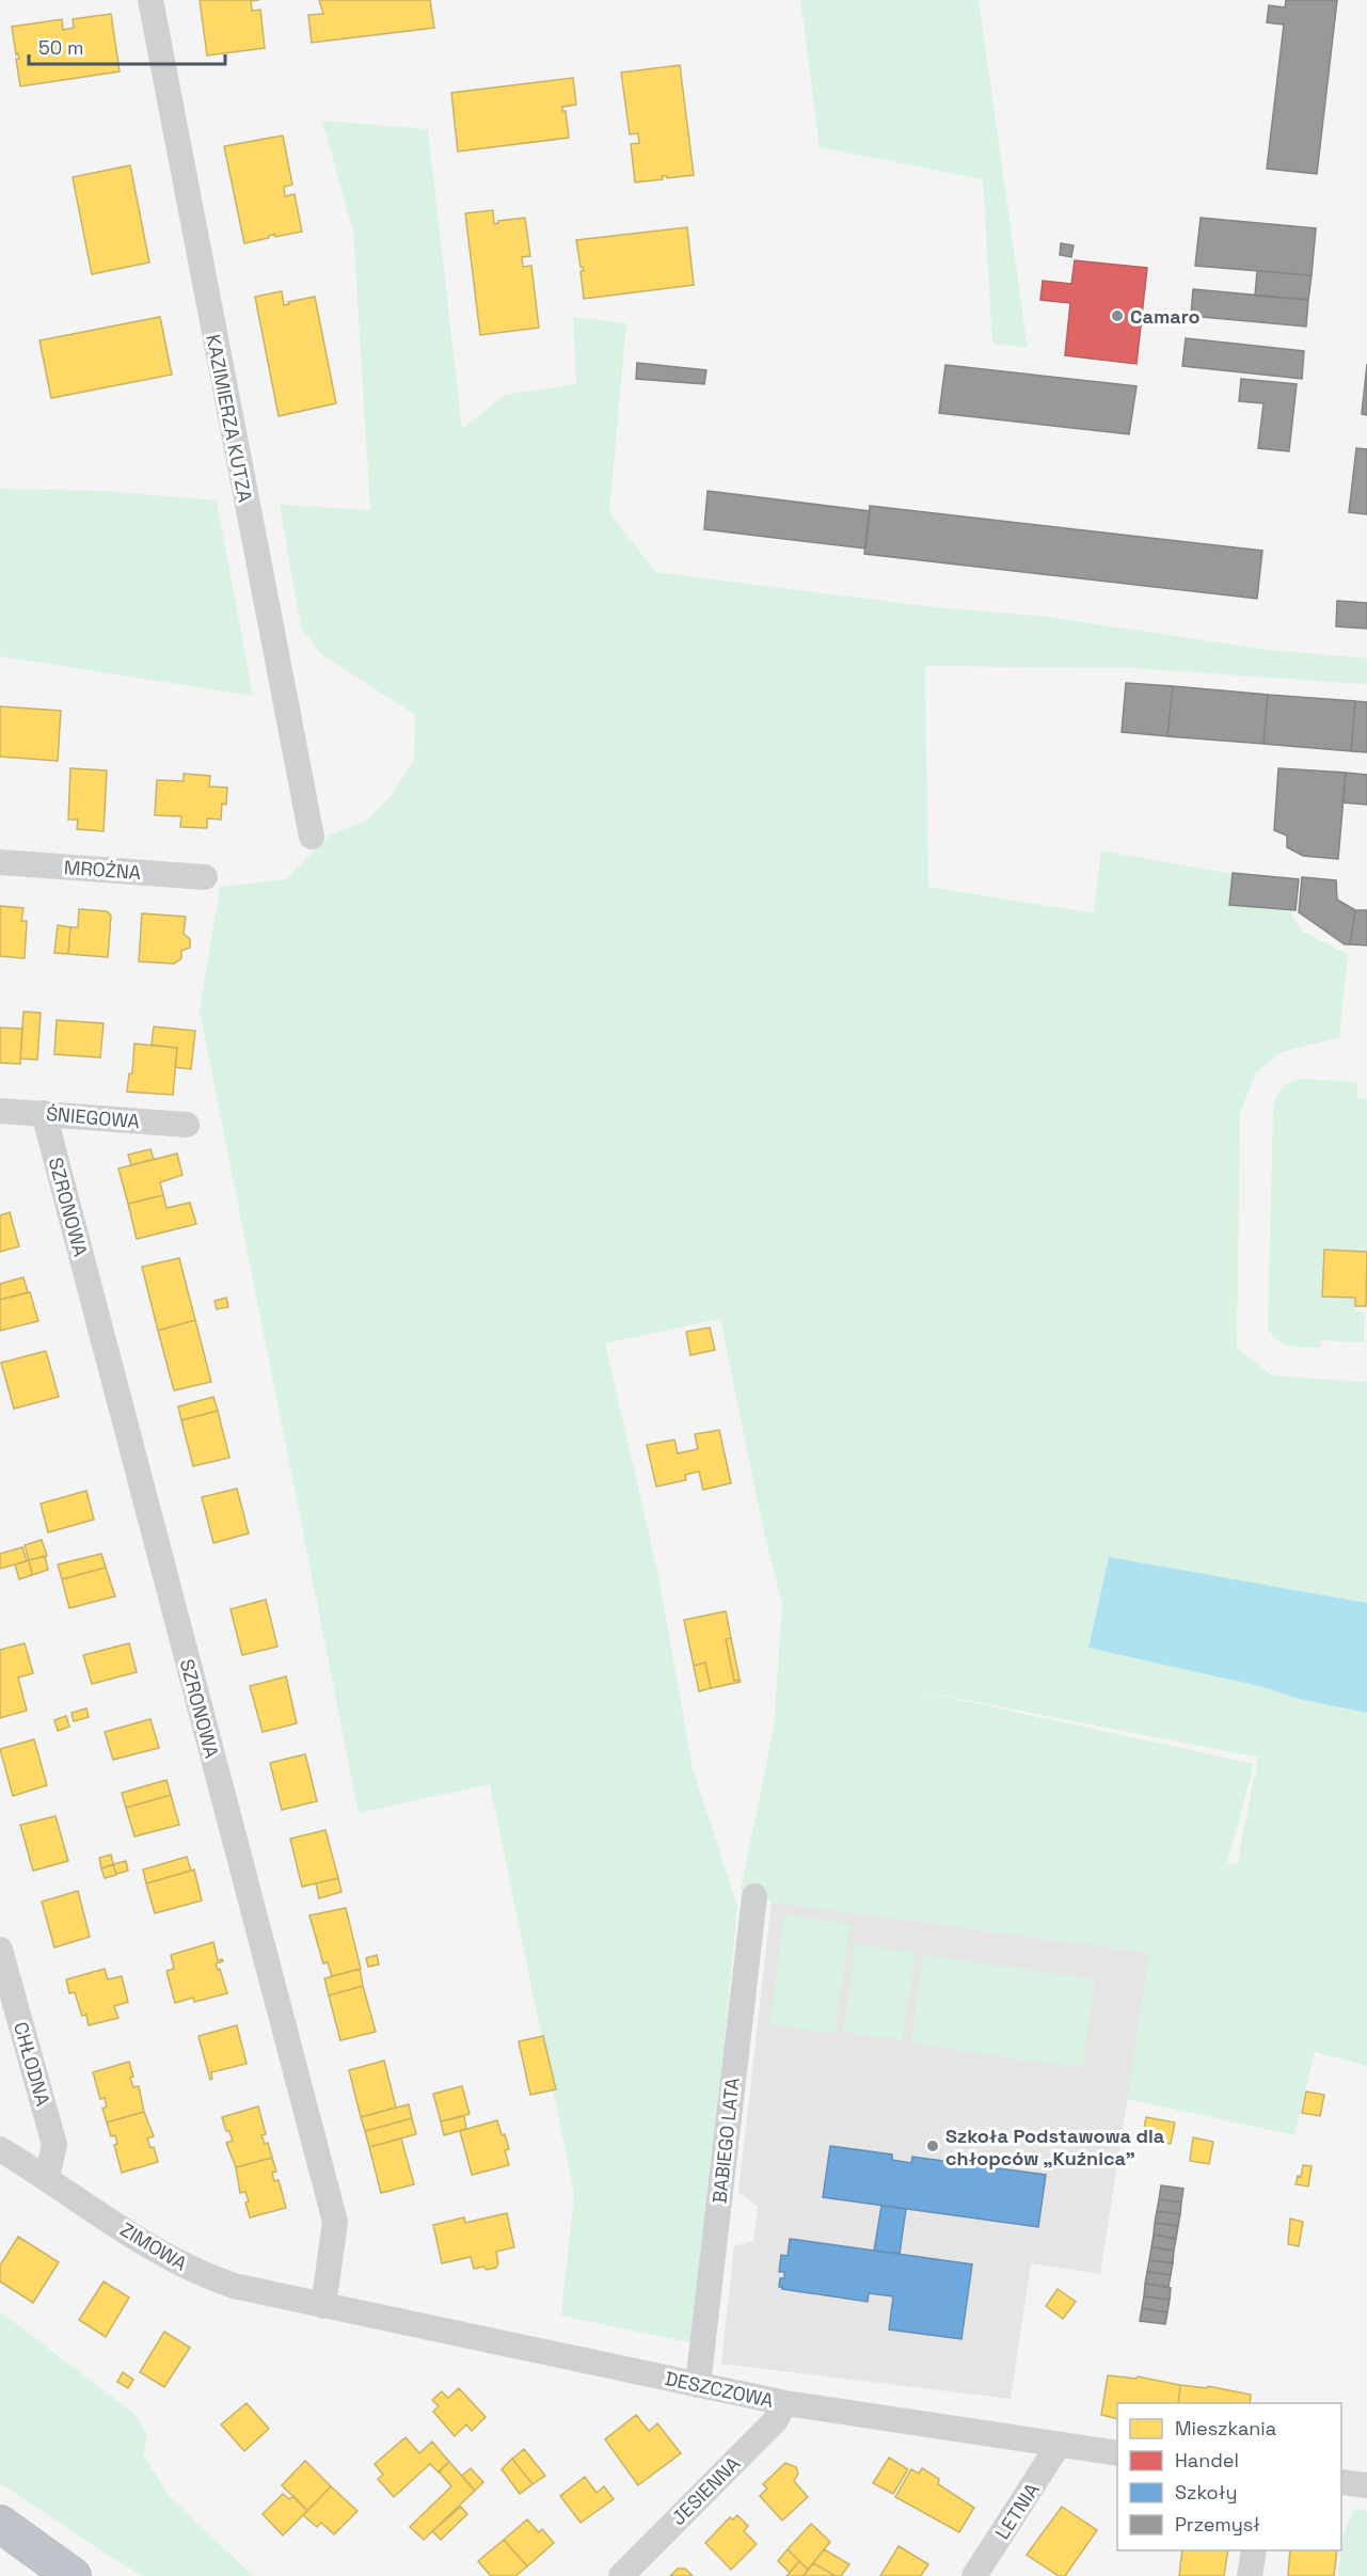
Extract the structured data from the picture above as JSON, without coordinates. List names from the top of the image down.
{
  "streets": {
    "street": [
      "KAZIMIERZA KUTZA",
      "MROŹNA",
      "ŚNIEGOWA",
      "SZRONOWA",
      "CHŁODNA",
      "BABIEGO LATA",
      "ZIMOWA",
      "DESZCZOWA",
      "JESIENNA",
      "LETNIA"
    ]
  },
  "crossings": [
    ["ŚNIEGOWA", "SZRONOWA"],
    ["SZRONOWA", "ZIMOWA"],
    ["SZRONOWA", "DESZCZOWA"],
    ["CHŁODNA", "ZIMOWA"],
    ["BABIEGO LATA", "DESZCZOWA"],
    ["ZIMOWA", "DESZCZOWA"],
    ["DESZCZOWA", "JESIENNA"],
    ["DESZCZOWA", "LETNIA"]
  ],
  "places": ["Camaro", "Szkoła Podstawowa dla chłopców „Kuźnica”"],
  "legend": [
    "Mieszkania",
    "Handel",
    "Szkoły",
    "Przemysł"
  ],
  "scale_bar": "50 m"
}
